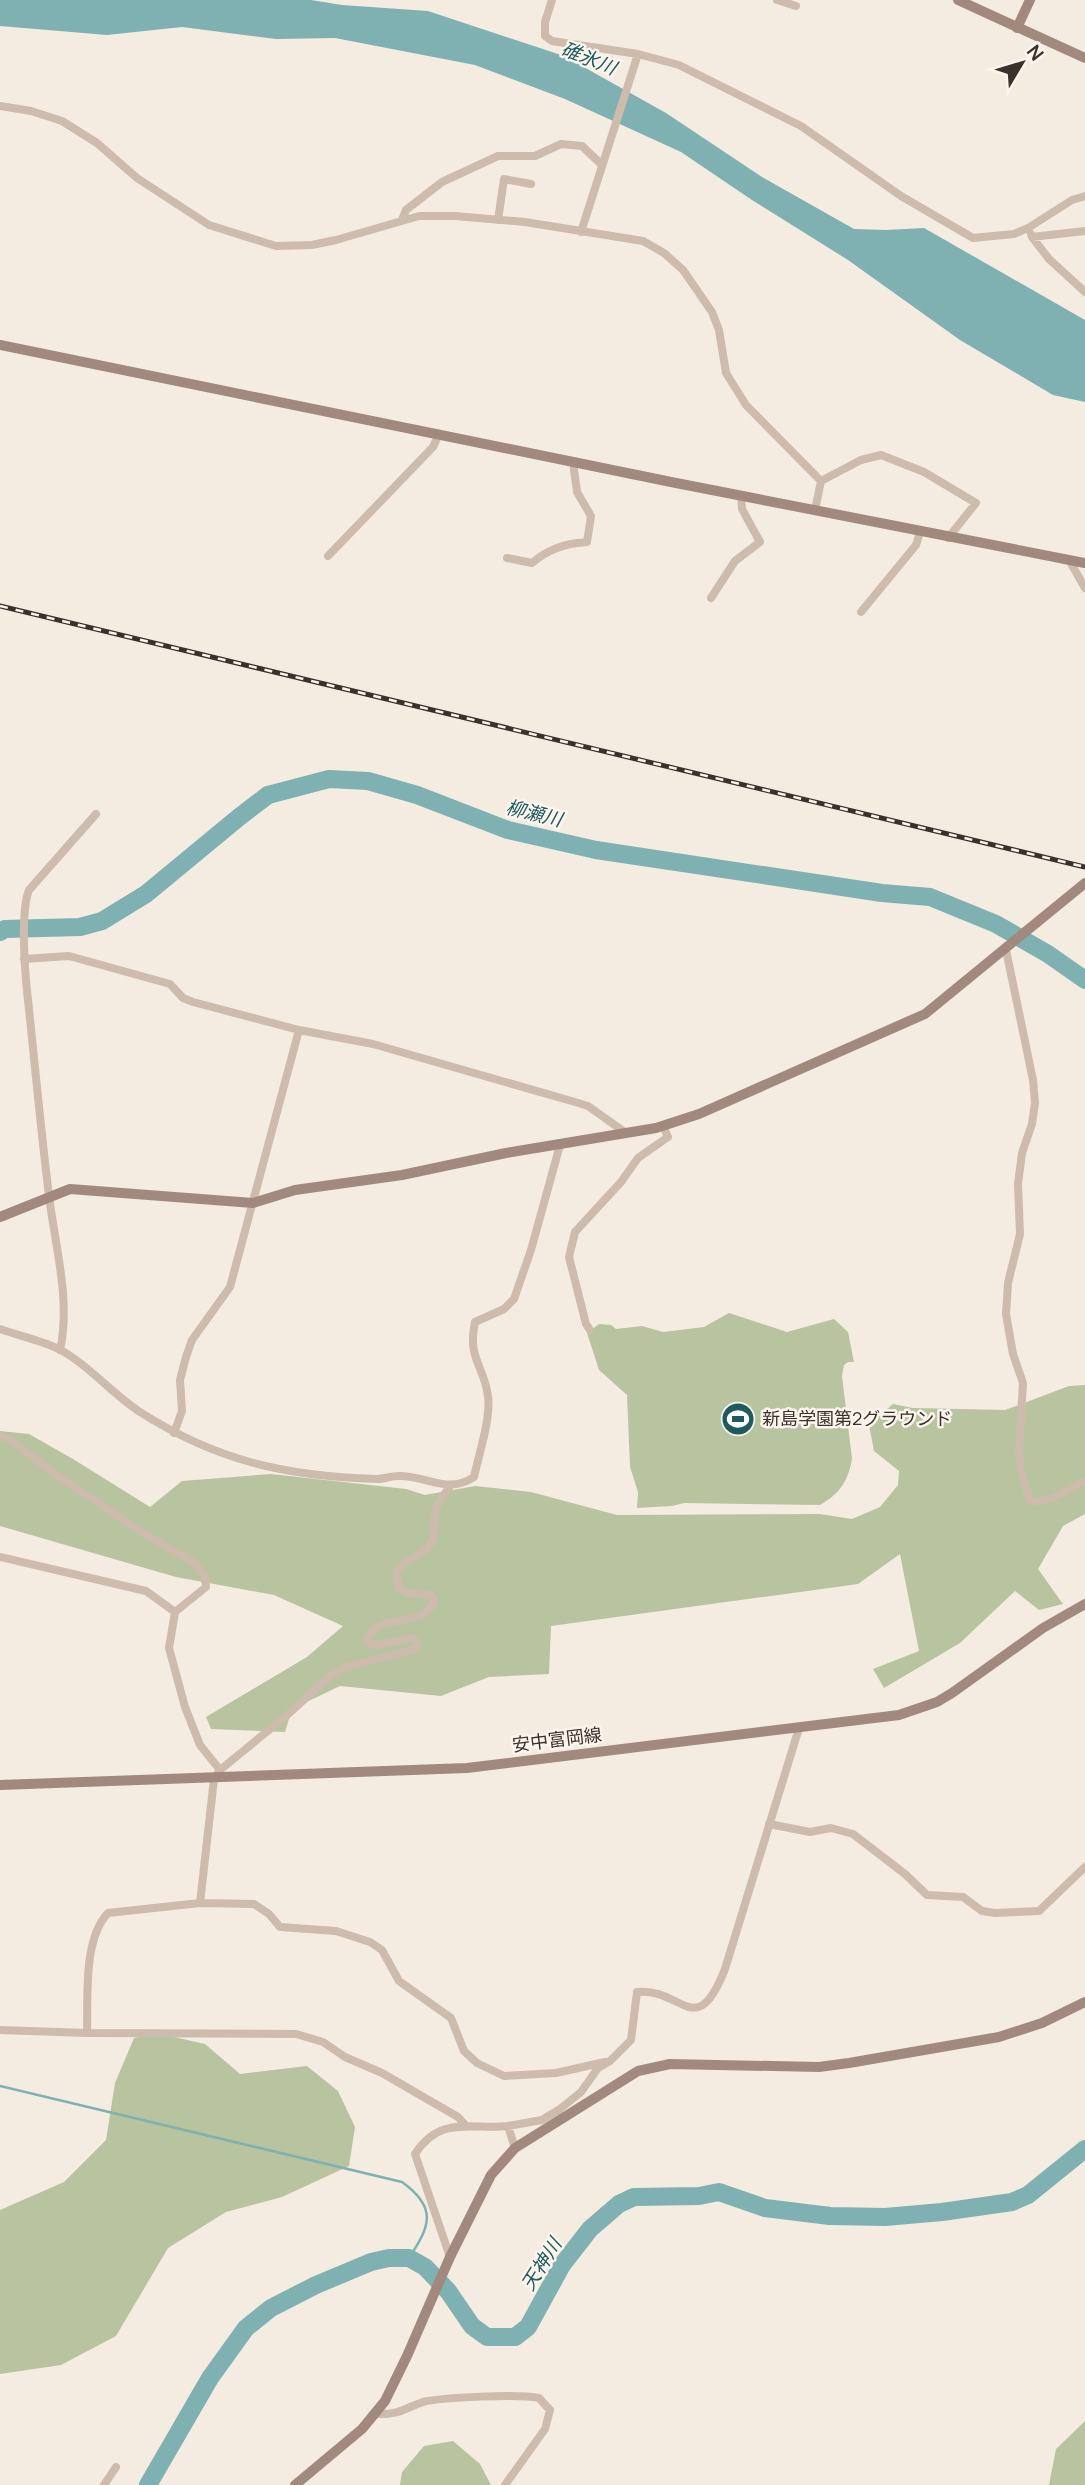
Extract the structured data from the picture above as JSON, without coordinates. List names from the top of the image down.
{
  "streets": {
    "street": ["安中富岡線"]
  },
  "water": ["碓氷川", "柳瀬川", "天神川"],
  "places": {
    "sports": ["新島学園第2グラウンド"]
  },
  "north": "top right"
}
